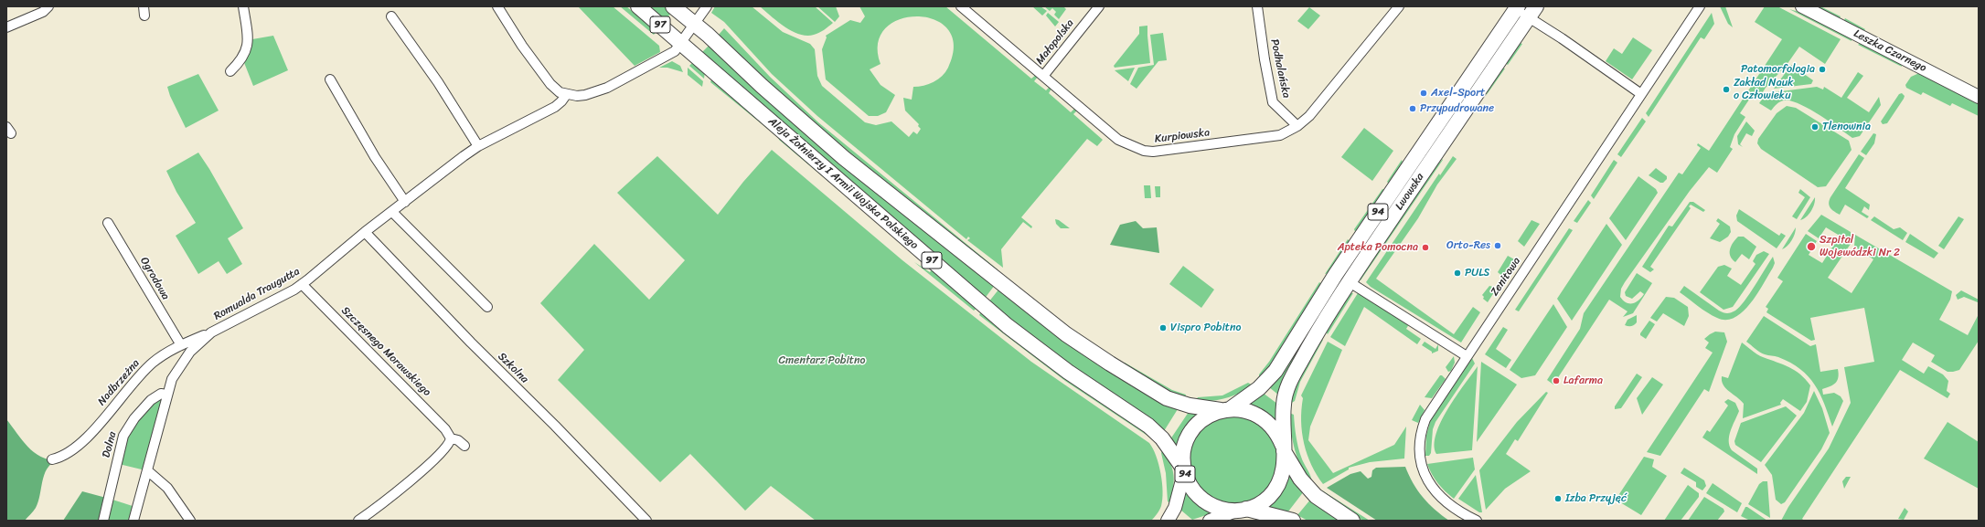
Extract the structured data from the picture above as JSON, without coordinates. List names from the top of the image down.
{
  "streets": {
    "main road": [
      "97",
      "Aleja Żołnierzy I Armii Wojska Polskiego",
      "Lwowska",
      "94"
    ],
    "street": [
      "Małopolska",
      "Leszka Czarnego",
      "Podhalańska",
      "Kurpiowska",
      "Zenitowa",
      "Ogrodowa",
      "Romualda Traugutta",
      "Szczęsnego Morawskiego",
      "Szkolna",
      "Nadbrzeżna",
      "Dolna"
    ]
  },
  "crossings": [
    ["Małopolska", "Kurpiowska"],
    ["Podhalańska", "Kurpiowska"],
    ["Aleja Żołnierzy I Armii Wojska Polskiego", "Lwowska"],
    ["Aleja Żołnierzy I Armii Wojska Polskiego", "94"],
    ["Lwowska", "94"],
    ["Ogrodowa", "Nadbrzeżna"],
    ["Romualda Traugutta", "Szczęsnego Morawskiego"],
    ["Romualda Traugutta", "Szkolna"],
    ["Romualda Traugutta", "Nadbrzeżna"],
    ["Romualda Traugutta", "Dolna"]
  ],
  "parks": ["Cmentarz Pobitno"],
  "places": [
    "Patomorfologia",
    "Zakład Nauk o Człowieku",
    "Axel-Sport",
    "Przypudrowane",
    "Tlenownia",
    "Orto-Res",
    "Szpital Wojewódzki Nr 2",
    "Apteka Pomocna",
    "PULS",
    "Vispro Pobitno",
    "Lafarma",
    "Izba Przyjęć"
  ]
}
